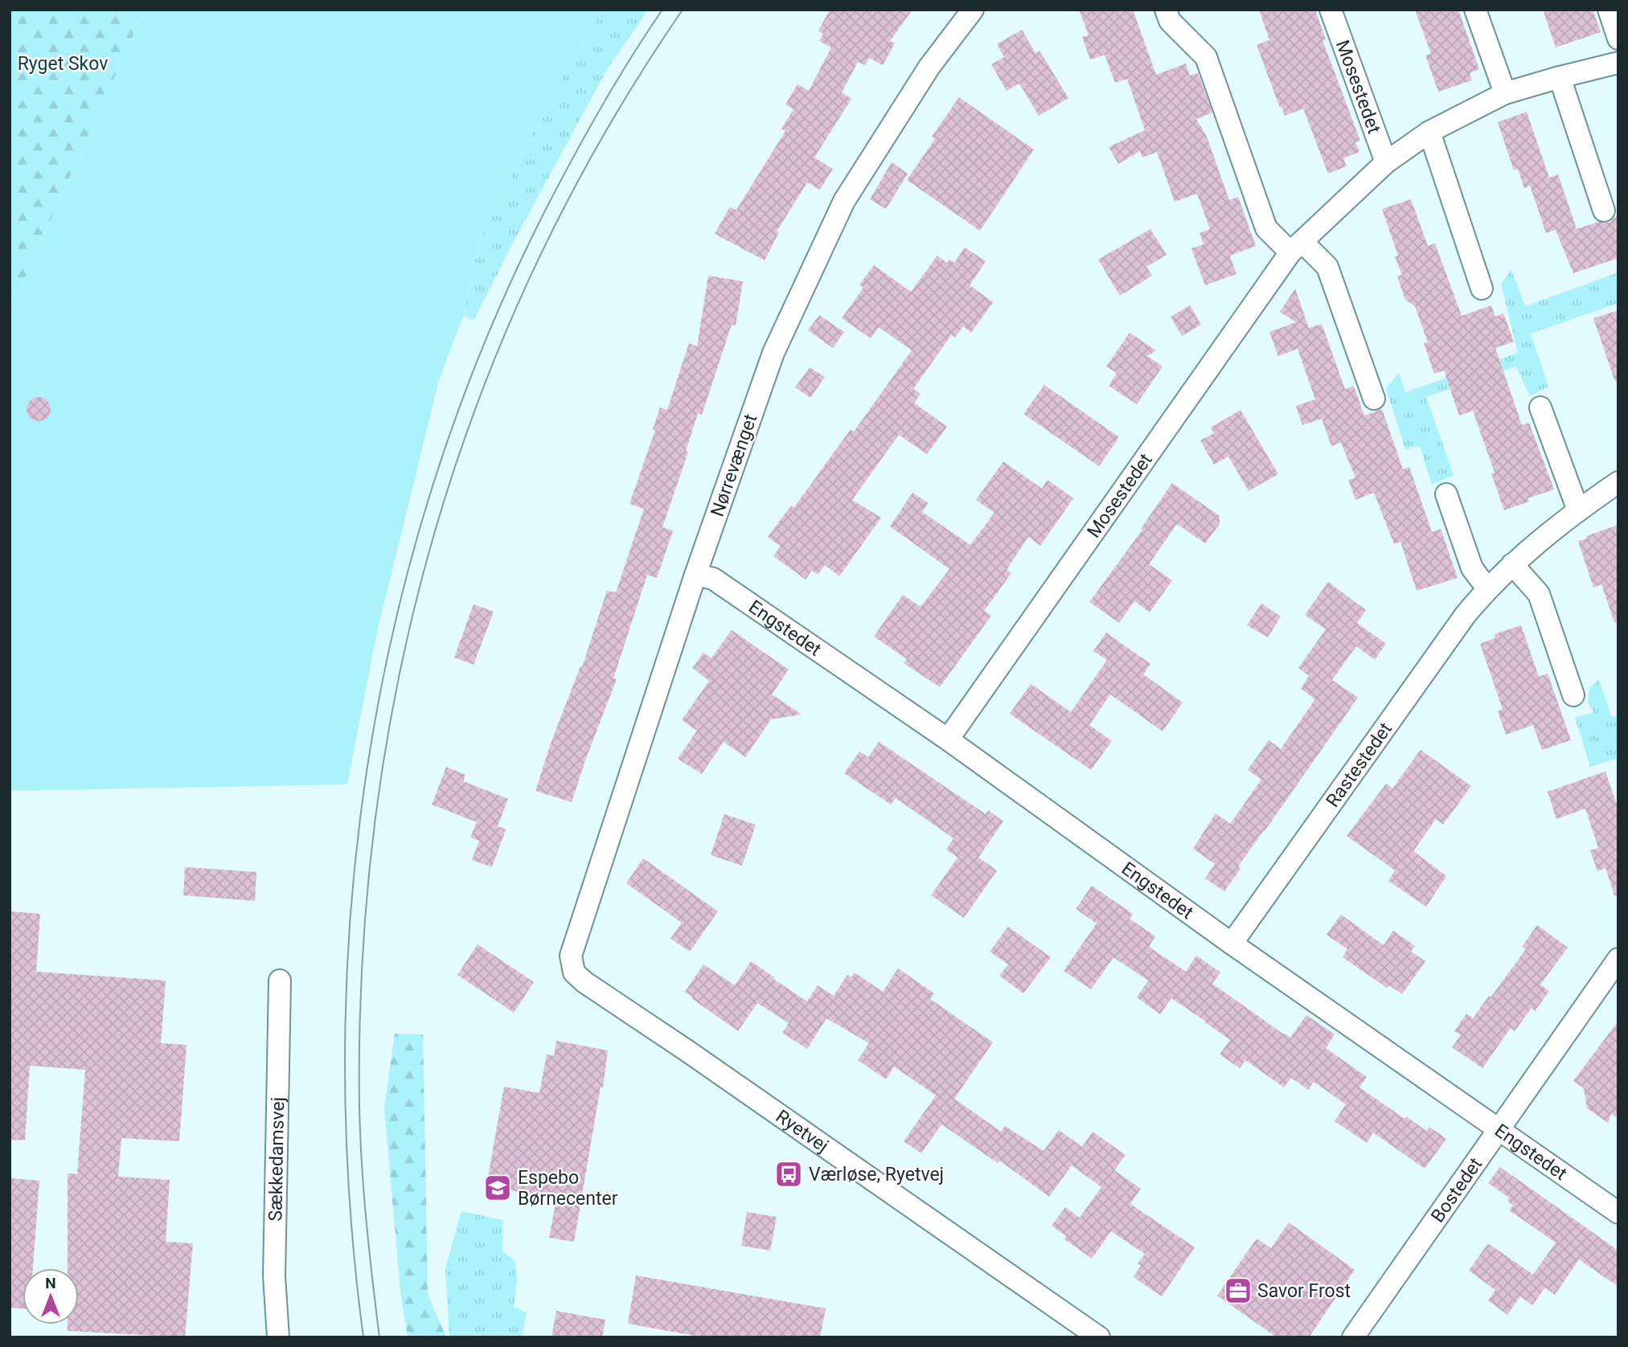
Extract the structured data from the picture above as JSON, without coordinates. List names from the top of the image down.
{
  "streets": {
    "street": [
      "Mosestedet",
      "Nørrevænget",
      "Engstedet",
      "Rastestedet",
      "Ryetvej",
      "Sækkedamsvej",
      "Bostedet"
    ]
  },
  "crossings": [
    ["Mosestedet", "Engstedet"],
    ["Nørrevænget", "Engstedet"],
    ["Nørrevænget", "Ryetvej"],
    ["Engstedet", "Rastestedet"],
    ["Engstedet", "Bostedet"]
  ],
  "parks": ["Ryget Skov"],
  "places": {
    "bus stop": ["Værløse, Ryetvej"],
    "school or university": ["Espebo Børnecenter"],
    "office": ["Savor Frost"]
  },
  "north": "top"
}
